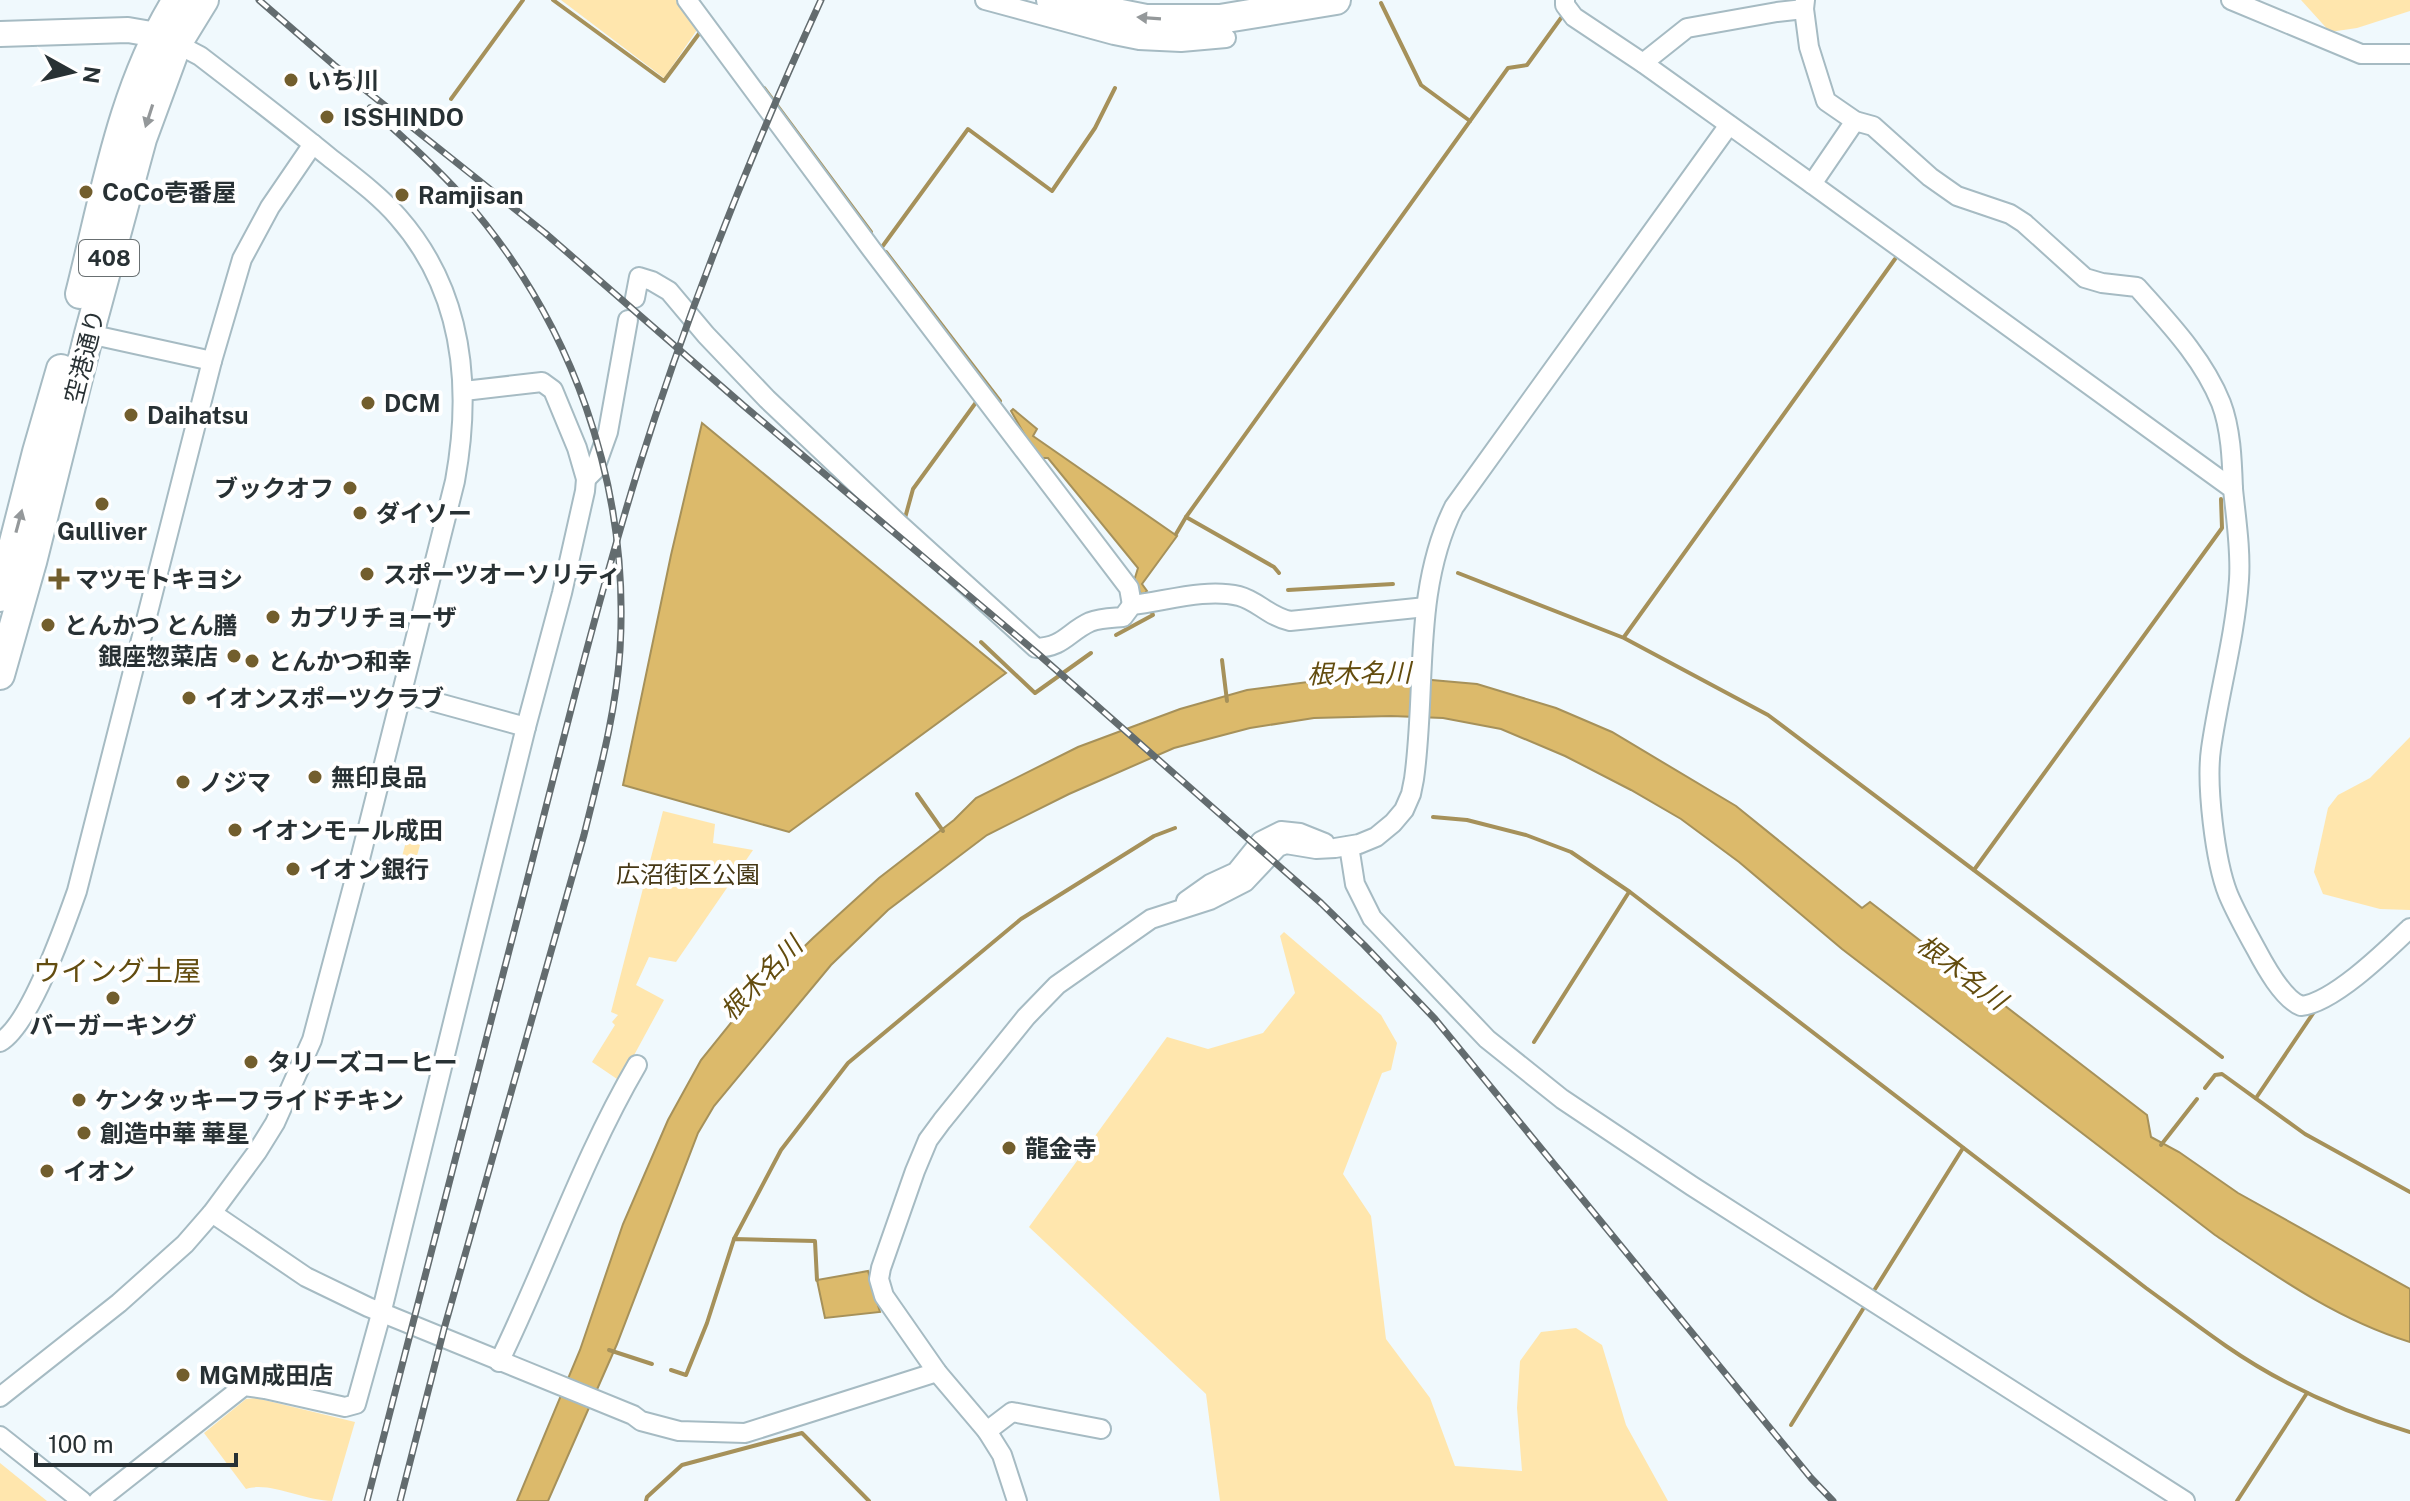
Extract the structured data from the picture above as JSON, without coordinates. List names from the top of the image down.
{
  "streets": {
    "highway": ["408", "空港通り"]
  },
  "districts": ["ウイング土屋"],
  "water": ["根木名川"],
  "parks": ["広沼街区公園"],
  "places": {
    "other": [
      "いち川",
      "ISSHINDO",
      "CoCo壱番屋",
      "Ramjisan",
      "DCM",
      "Daihatsu",
      "ブックオフ",
      "Gulliver",
      "ダイソー",
      "スポーツオーソリティ",
      "カプリチョーザ",
      "とんかつ とん膳",
      "銀座惣菜店",
      "とんかつ和幸",
      "イオンスポーツクラブ",
      "無印良品",
      "ノジマ",
      "イオンモール成田",
      "イオン銀行",
      "バーガーキング",
      "タリーズコーヒー",
      "ケンタッキーフライドチキン",
      "創造中華 華星",
      "龍金寺",
      "イオン",
      "MGM成田店"
    ],
    "health": ["マツモトキヨシ"]
  },
  "scale_bar": "100 m",
  "north": "right"
}
